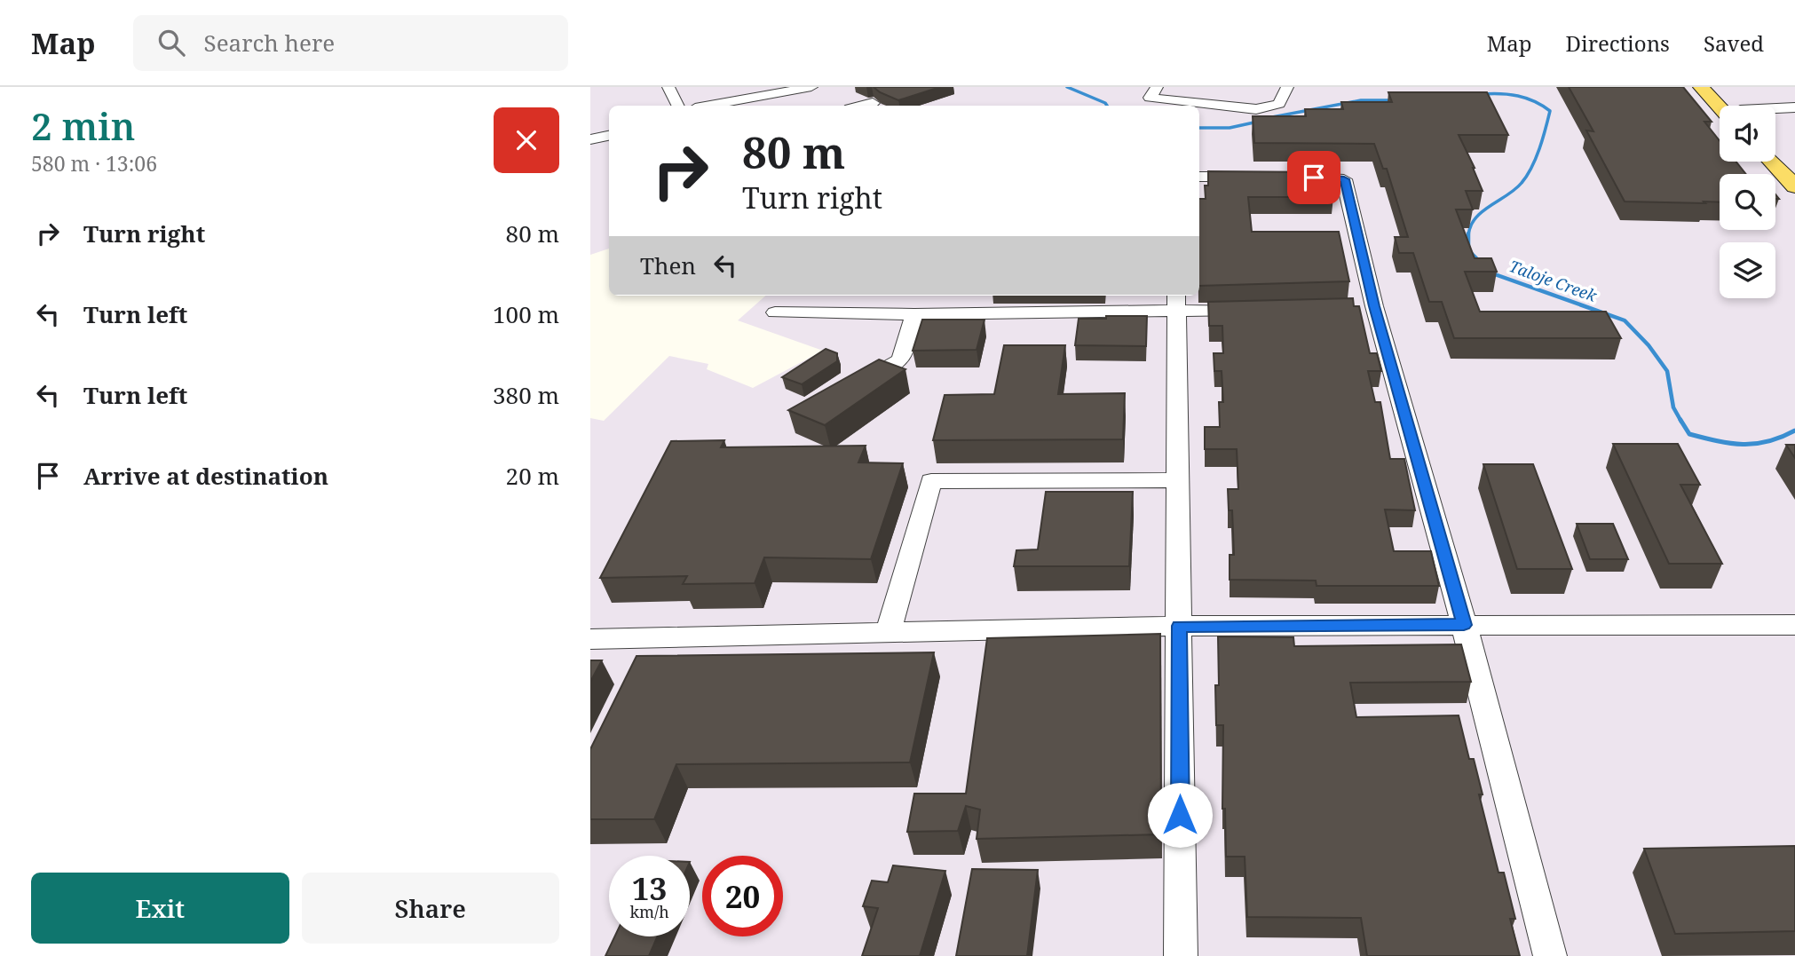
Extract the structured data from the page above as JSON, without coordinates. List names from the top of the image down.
{
  "water": ["Taloje Creek"],
  "page": {
    "header": "Map",
    "search": "Search here",
    "nav": ["Map", "Directions", "Saved"],
    "heading": ["2 min", "580 m · 13:06"],
    "turn": ["80 m", "Turn right"],
    "list": [
      {
        "name": "Turn right",
        "value": "80 m"
      },
      {
        "name": "Turn left",
        "value": "100 m"
      },
      {
        "name": "Turn left",
        "value": "380 m"
      },
      {
        "name": "Arrive at destination",
        "value": "20 m"
      }
    ],
    "then": "Then",
    "speed": "13 km/h",
    "limit": "20",
    "buttons": ["Exit", "Share"]
  }
}
